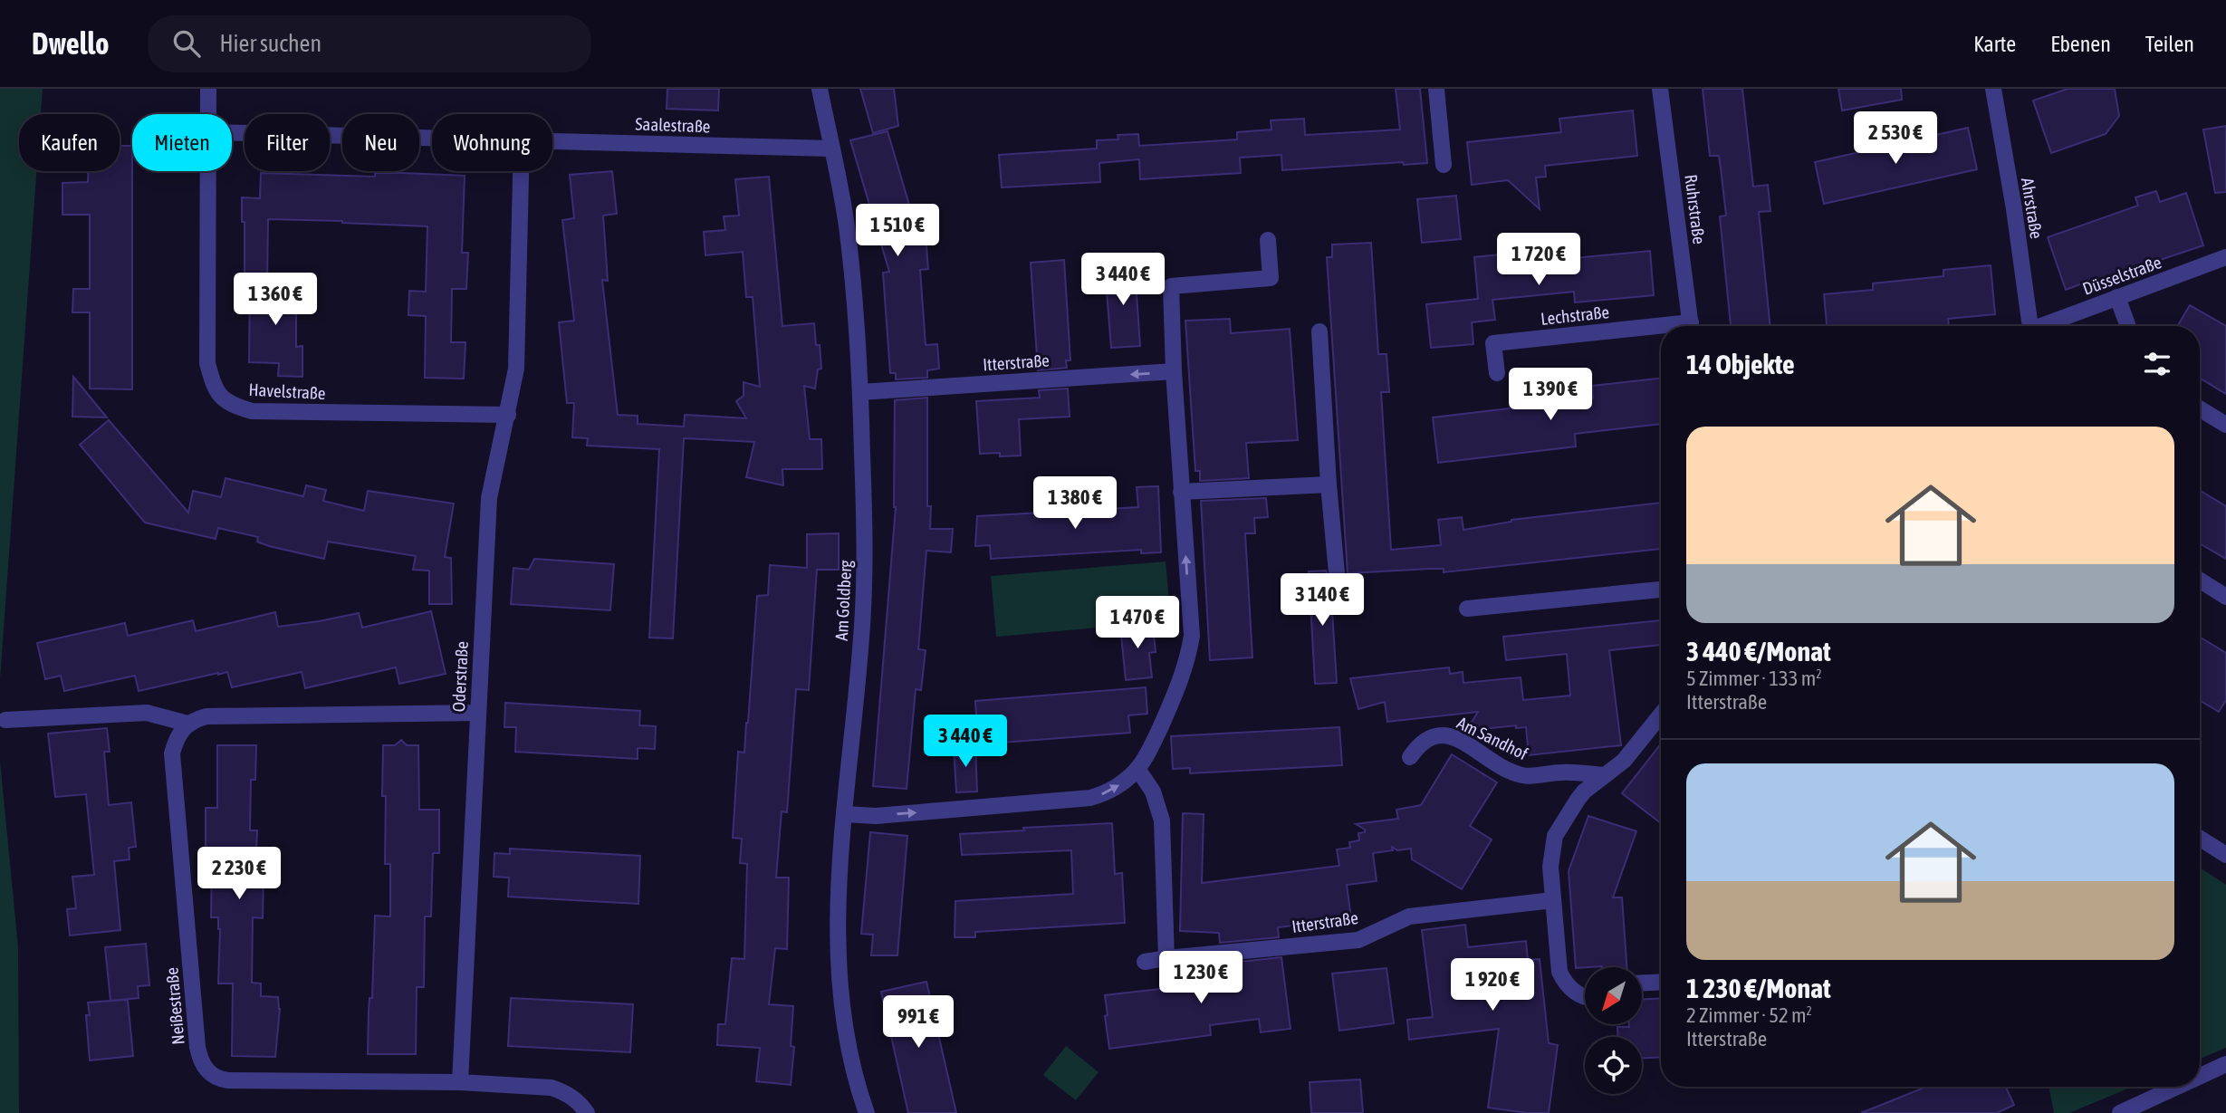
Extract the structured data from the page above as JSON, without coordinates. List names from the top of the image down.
{
  "streets": {
    "street": [
      "Saalestraße",
      "Ahrstraße",
      "Ruhrstraße",
      "Düsselstraße",
      "Lechstraße",
      "Itterstraße",
      "Havelstraße",
      "Am Goldberg",
      "Oderstraße",
      "Am Sandhof",
      "Neißestraße"
    ]
  },
  "crossings": [
    ["Saalestraße", "Am Goldberg"],
    ["Itterstraße", "Am Goldberg"],
    ["Havelstraße", "Oderstraße"],
    ["Oderstraße", "Neißestraße"]
  ],
  "one_way": ["Itterstraße"],
  "north": "bottom left",
  "page": {
    "header": "Dwello",
    "search": "Hier suchen",
    "nav": ["Karte", "Ebenen", "Teilen"],
    "price": [
      "2 530 €",
      "1 510 €",
      "1 720 €",
      "3 440 €",
      "1 360 €",
      "1 390 €",
      "1 380 €",
      "3 140 €",
      "1 470 €",
      "3 440 €",
      "2 230 €",
      "1 230 €",
      "1 920 €",
      "991 €"
    ],
    "chip": [
      "Kaufen",
      "Mieten",
      "Filter",
      "Neu",
      "Wohnung"
    ],
    "heading": "14 Objekte",
    "list": [
      {
        "name": "3 440 €/Monat",
        "note": "5 Zimmer · 133 m² · Itterstraße"
      },
      {
        "name": "1 230 €/Monat",
        "note": "2 Zimmer · 52 m² · Itterstraße"
      }
    ]
  }
}
